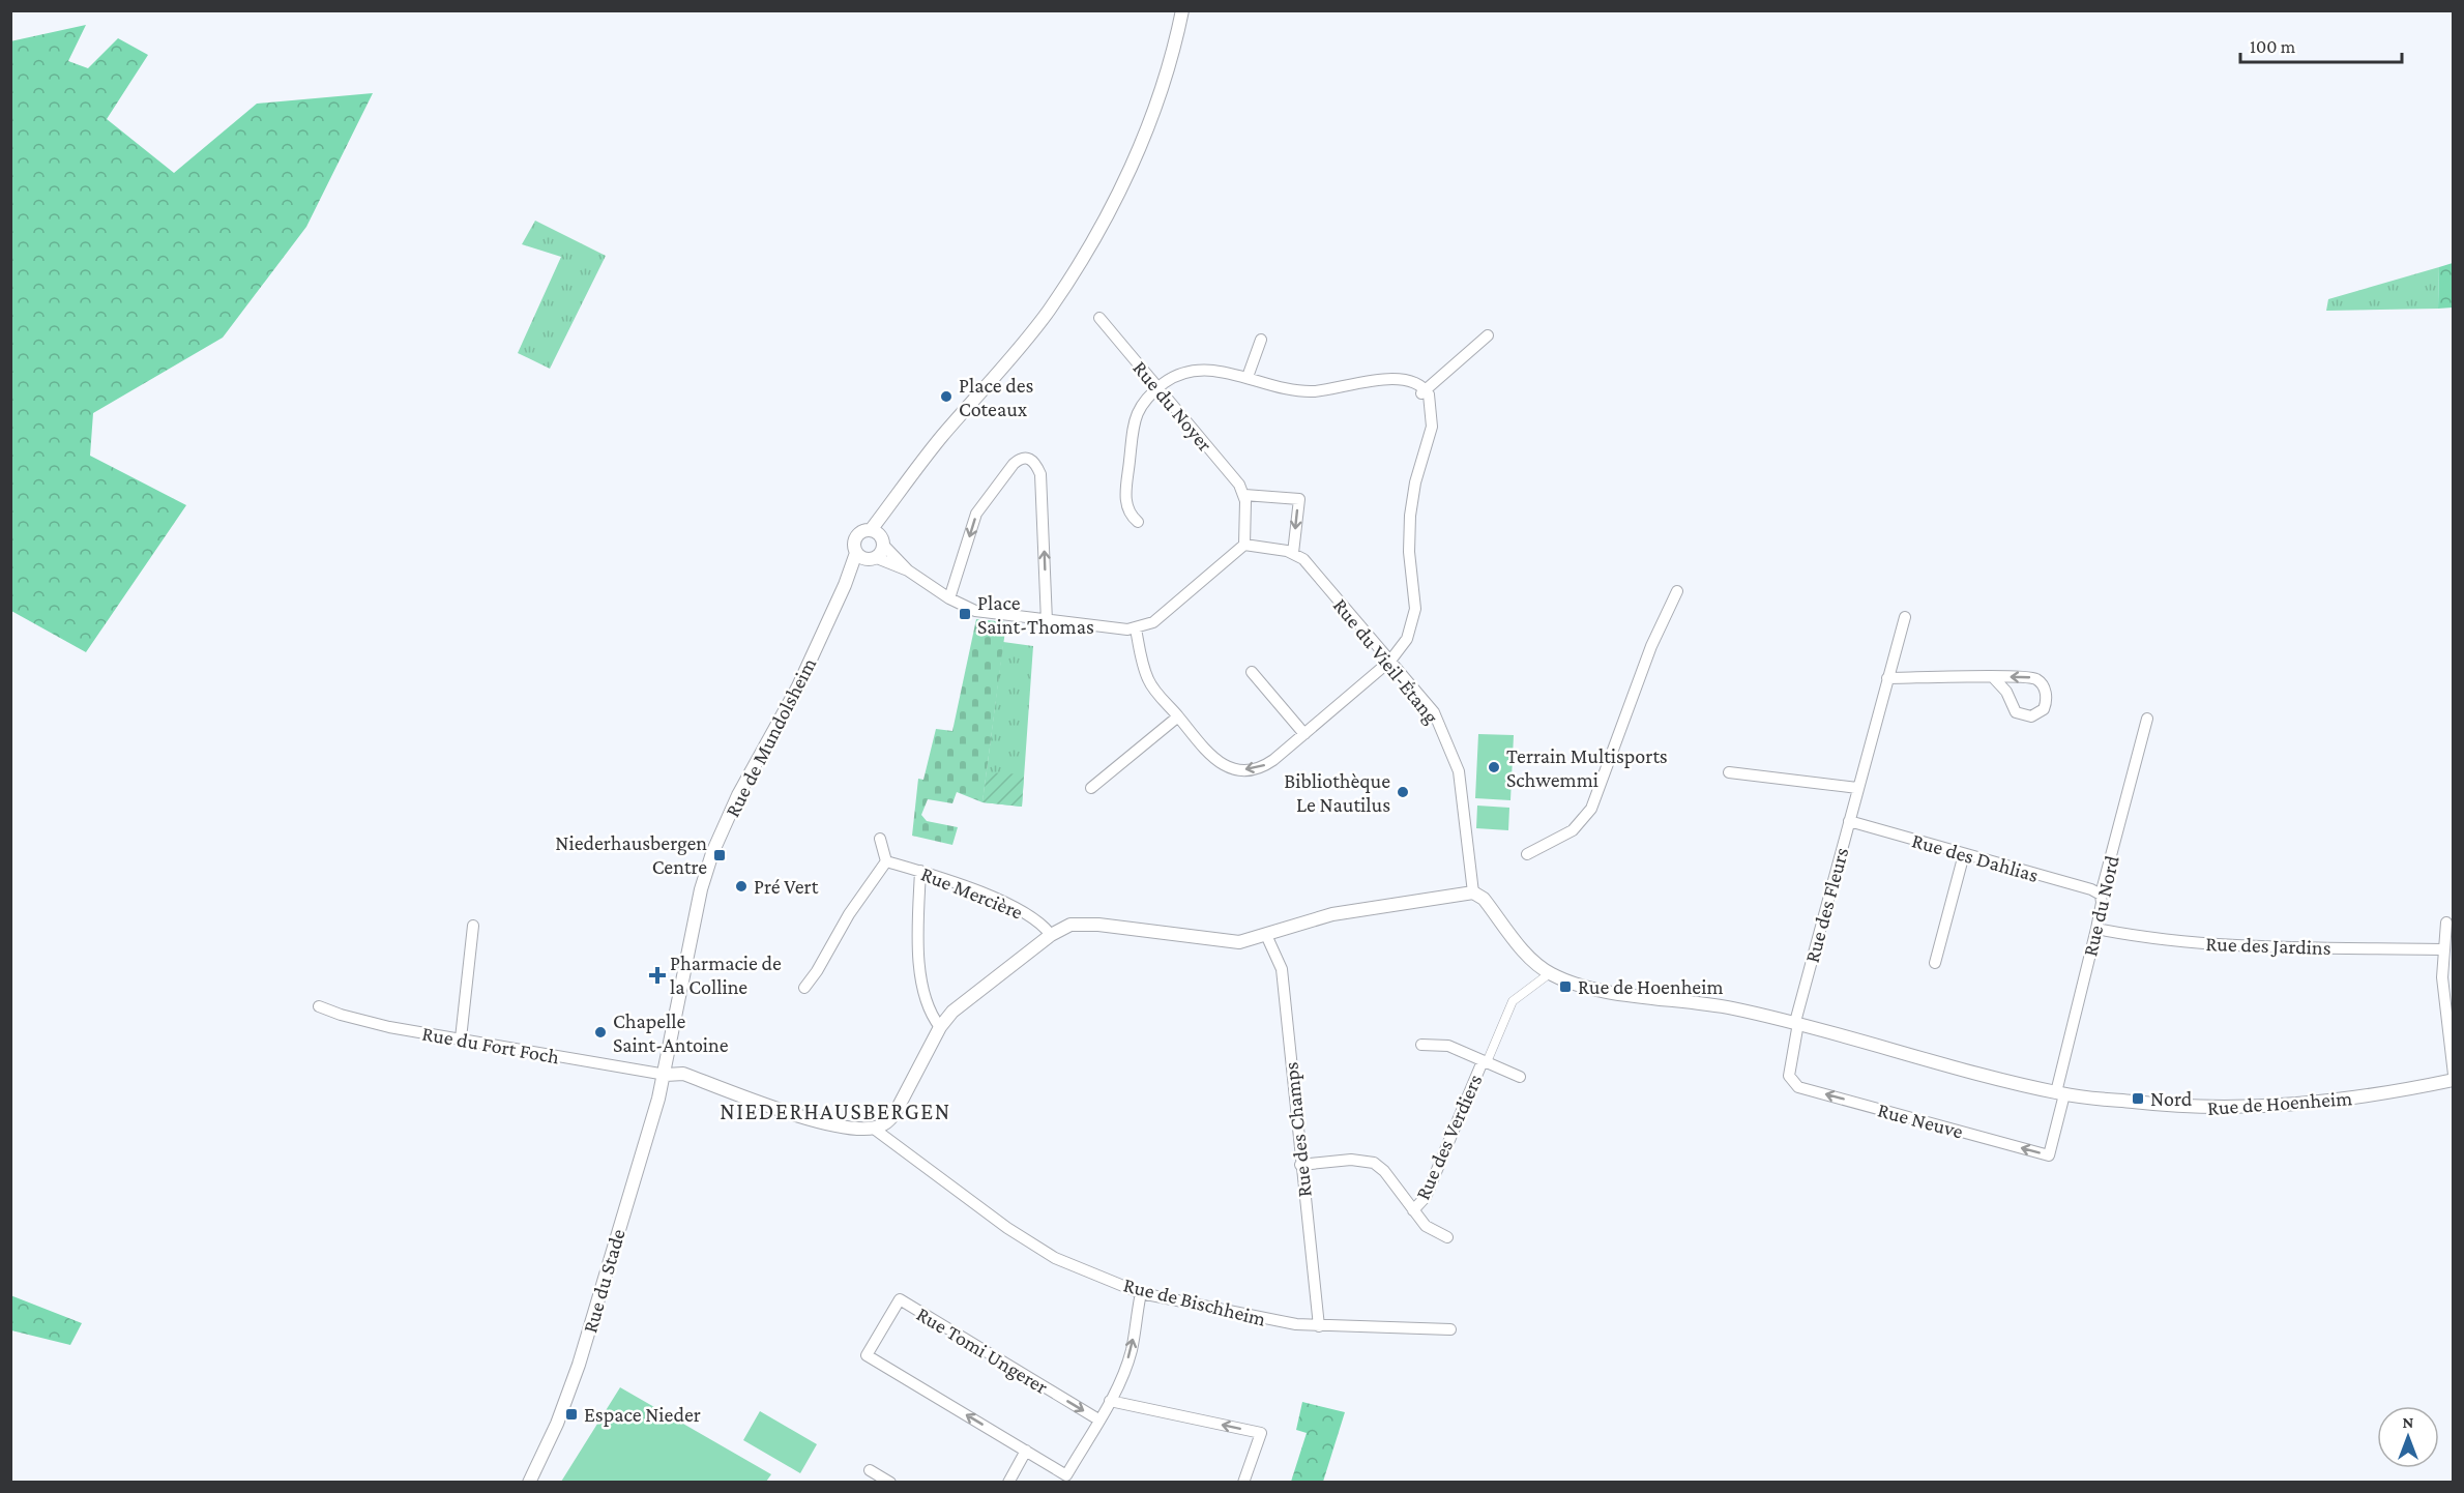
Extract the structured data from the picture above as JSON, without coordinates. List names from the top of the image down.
{
  "streets": {
    "street": [
      "Rue du Noyer",
      "Rue du Vieil-Étang",
      "Rue de Mundolsheim",
      "Rue des Dahlias",
      "Rue Mercière",
      "Rue des Fleurs",
      "Rue du Nord",
      "Rue des Jardins",
      "Rue du Fort Foch",
      "Rue de Hoenheim",
      "Rue Neuve",
      "Rue des Champs",
      "Rue des Verdiers",
      "Rue du Stade",
      "Rue de Bischheim",
      "Rue Tomi Ungerer"
    ]
  },
  "crossings": [
    ["Rue du Vieil-Étang", "Rue de Hoenheim"],
    ["Rue de Mundolsheim", "Rue du Fort Foch"],
    ["Rue de Mundolsheim", "Rue du Stade"],
    ["Rue des Dahlias", "Rue des Fleurs"],
    ["Rue des Dahlias", "Rue du Nord"],
    ["Rue des Fleurs", "Rue de Hoenheim"],
    ["Rue des Fleurs", "Rue Neuve"],
    ["Rue du Nord", "Rue des Jardins"],
    ["Rue du Nord", "Rue de Hoenheim"],
    ["Rue du Nord", "Rue Neuve"],
    ["Rue du Fort Foch", "Rue du Stade"],
    ["Rue de Hoenheim", "Rue Neuve"],
    ["Rue des Champs", "Rue de Bischheim"]
  ],
  "districts": ["NIEDERHAUSBERGEN"],
  "places": {
    "other": [
      "Place des Coteaux",
      "Terrain Multisports Schwemmi",
      "Bibliothèque Le Nautilus",
      "Pré Vert",
      "Chapelle Saint-Antoine"
    ],
    "transit": [
      "Place Saint-Thomas",
      "Niederhausbergen Centre",
      "Rue de Hoenheim",
      "Nord",
      "Espace Nieder"
    ],
    "health": ["Pharmacie de la Colline"]
  },
  "scale_bar": "100 m",
  "north": "top"
}
